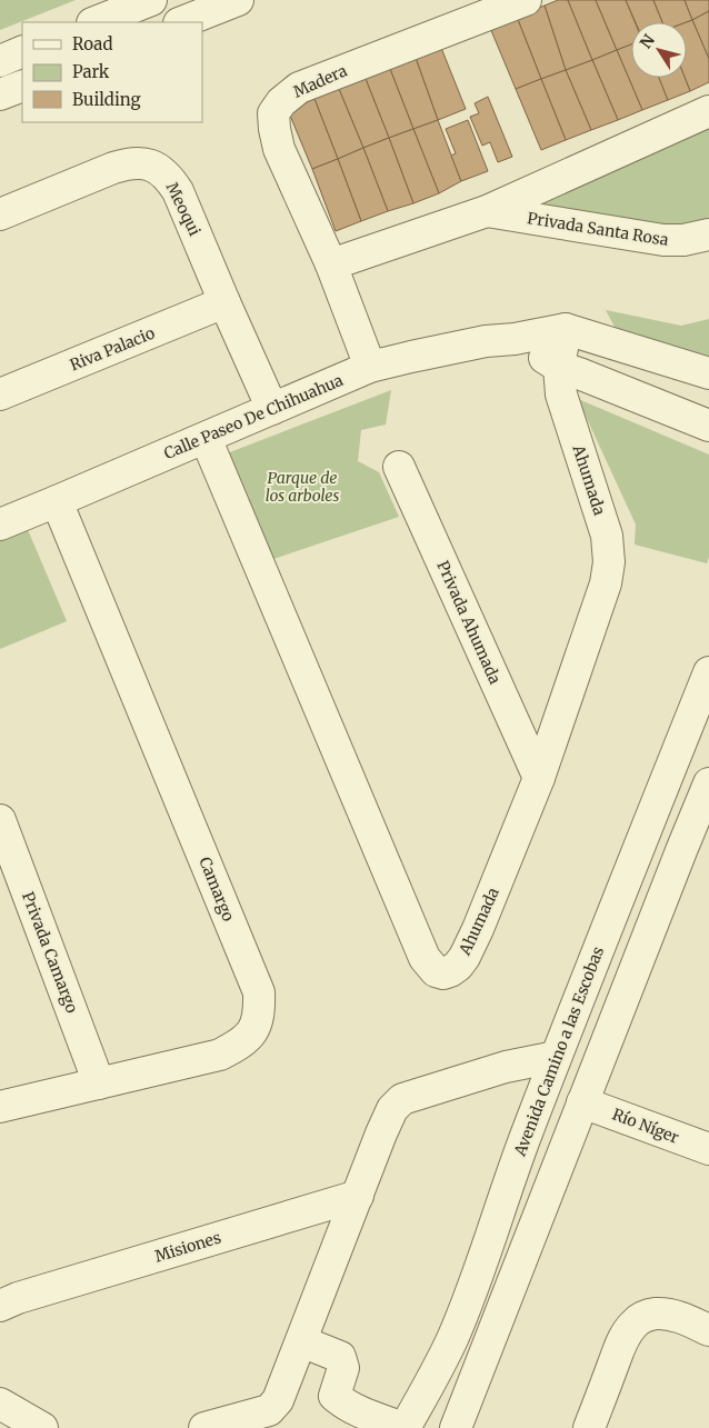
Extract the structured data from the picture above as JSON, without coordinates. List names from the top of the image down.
{
  "streets": {
    "street": [
      "Madera",
      "Meoqui",
      "Privada Santa Rosa",
      "Riva Palacio",
      "Calle Paseo De Chihuahua",
      "Ahumada",
      "Privada Ahumada",
      "Camargo",
      "Privada Camargo",
      "Avenida Camino a las Escobas",
      "Río Níger",
      "Misiones"
    ]
  },
  "crossings": [
    ["Madera", "Calle Paseo De Chihuahua"],
    ["Meoqui", "Riva Palacio"],
    ["Meoqui", "Calle Paseo De Chihuahua"],
    ["Calle Paseo De Chihuahua", "Ahumada"],
    ["Calle Paseo De Chihuahua", "Camargo"],
    ["Ahumada", "Privada Ahumada"],
    ["Camargo", "Privada Camargo"]
  ],
  "parks": ["Parque de los arboles"],
  "legend": ["Road", "Park", "Building"],
  "north": "top left"
}
